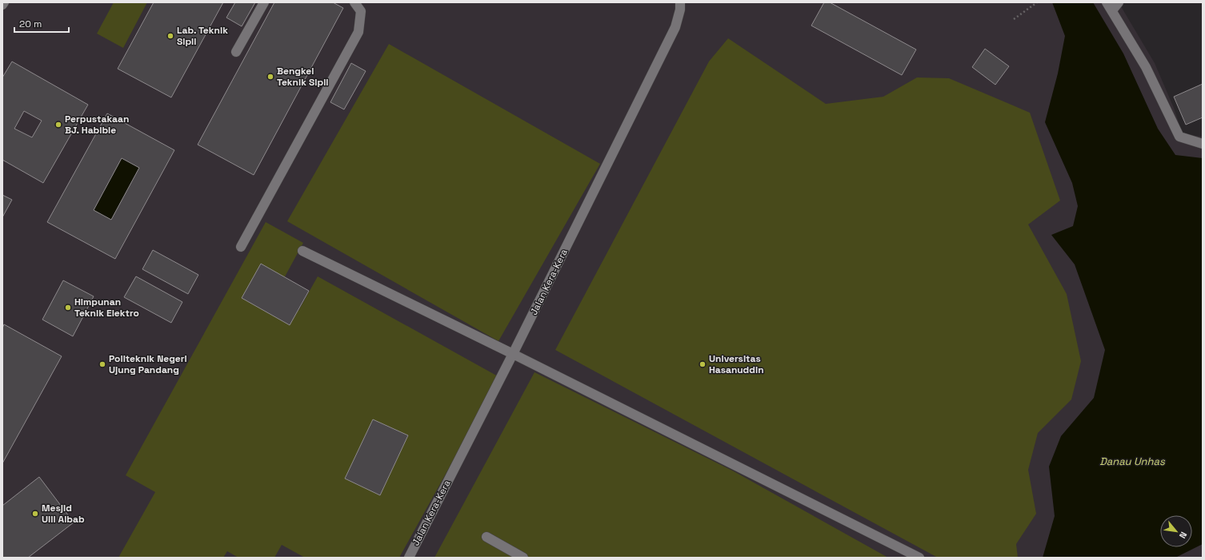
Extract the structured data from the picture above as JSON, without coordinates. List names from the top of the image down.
{
  "streets": {
    "street": ["Jalan Kera-Kera"]
  },
  "water": ["Danau Unhas"],
  "places": [
    "Lab. Teknik Sipil",
    "Bengkel Teknik Sipil",
    "Perpustakaan BJ. Habibie",
    "Himpunan Teknik Elektro",
    "Politeknik Negeri Ujung Pandang",
    "Universitas Hasanuddin",
    "Mesjid Ulil Albab"
  ],
  "scale_bar": "20 m",
  "north": "bottom right"
}
